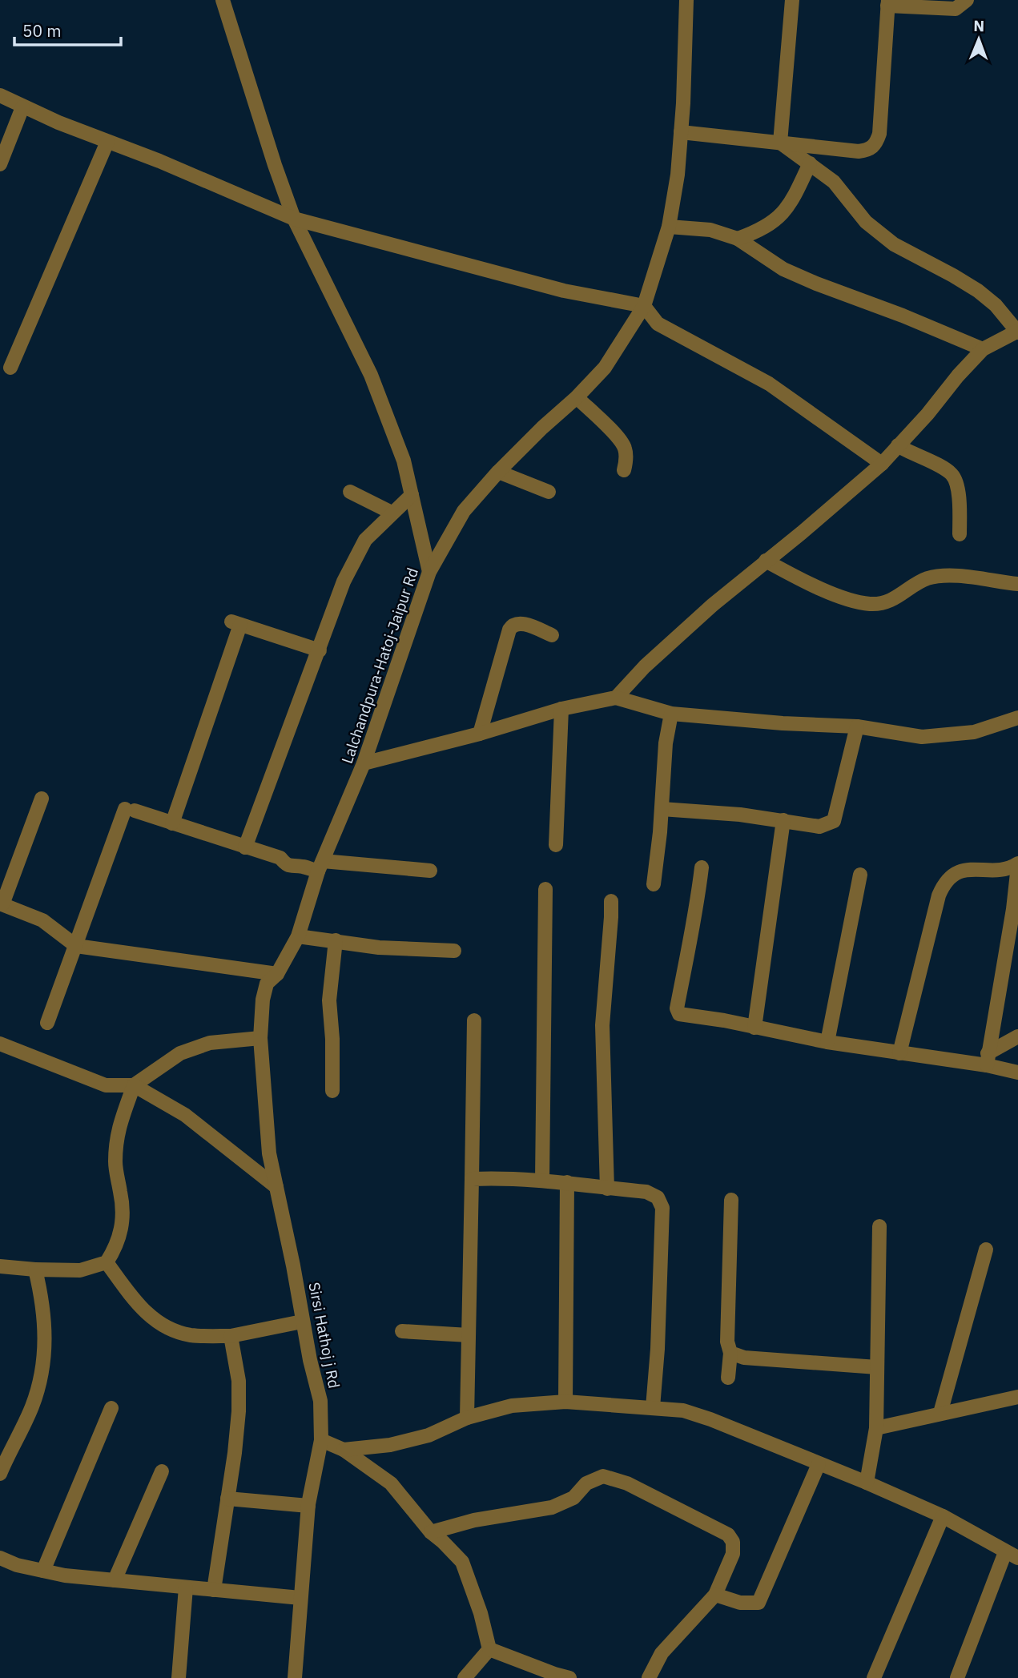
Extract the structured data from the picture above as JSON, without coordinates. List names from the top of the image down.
{
  "streets": {
    "street": ["Lalchandpura-Hatoj-Jaipur Rd", "Sirsi Hathoj j Rd"]
  },
  "crossings": [
    ["Lalchandpura-Hatoj-Jaipur Rd", "Sirsi Hathoj j Rd"]
  ],
  "scale_bar": "50 m",
  "north": "top"
}
